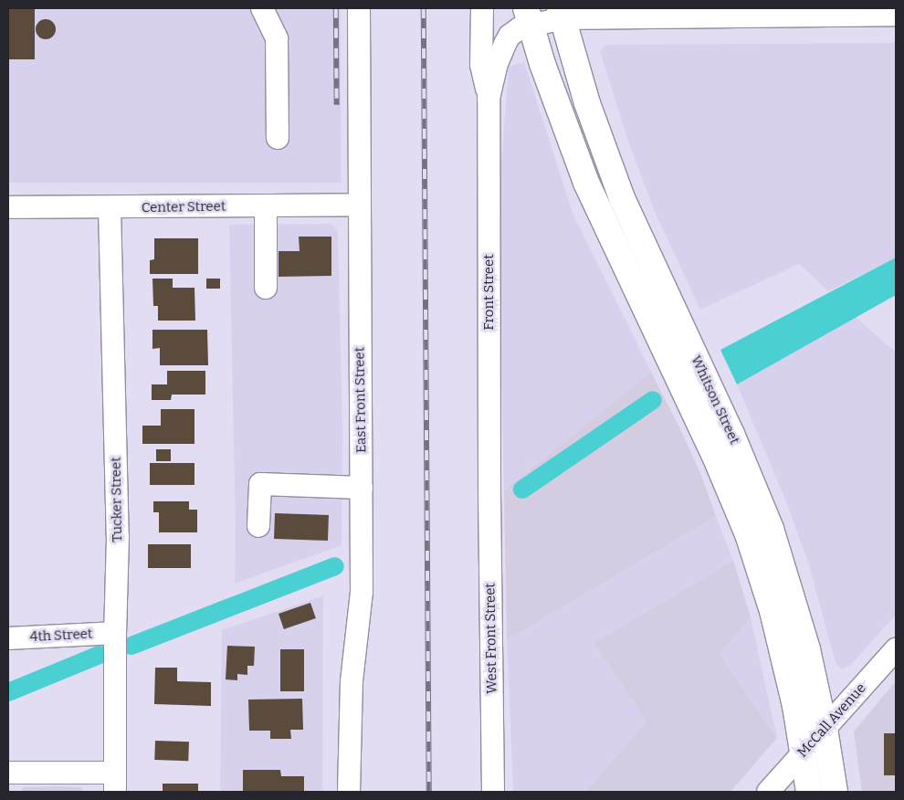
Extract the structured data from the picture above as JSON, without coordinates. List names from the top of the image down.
{
  "streets": {
    "main road": ["Whitson Street"],
    "street": [
      "Center Street",
      "Front Street",
      "East Front Street",
      "Tucker Street",
      "4th Street",
      "West Front Street",
      "McCall Avenue"
    ]
  },
  "crossings": [
    ["Center Street", "East Front Street"],
    ["Center Street", "Tucker Street"],
    ["Front Street", "Whitson Street"],
    ["Front Street", "West Front Street"],
    ["Whitson Street", "McCall Avenue"],
    ["Tucker Street", "4th Street"]
  ]
}
